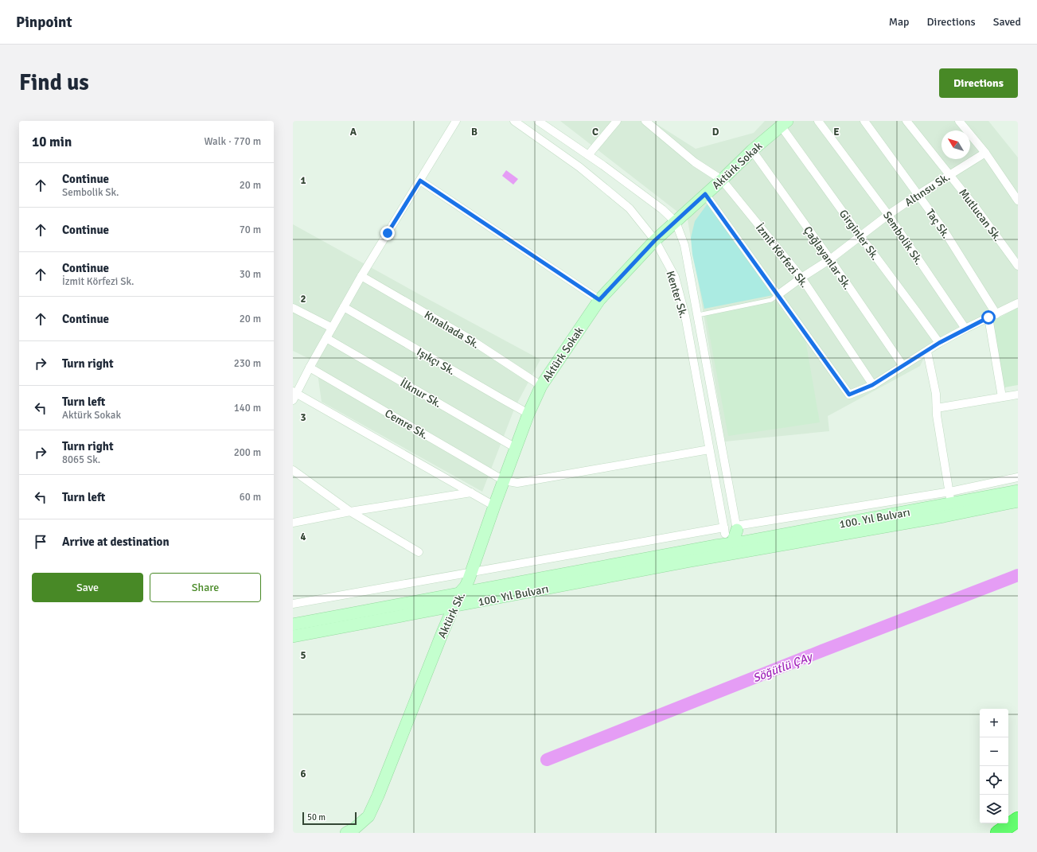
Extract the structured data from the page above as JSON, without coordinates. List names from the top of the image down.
{
  "streets": {
    "main road": ["Aktürk Sokak", "100. Yıl Bulvarı", "Aktürk Sk."],
    "street": [
      "Altınsu Sk.",
      "Mutlucan Sk.",
      "Taç Sk.",
      "Girginler Sk.",
      "Sembolik Sk.",
      "İzmit Körfezi Sk.",
      "Çağlayanlar Sk.",
      "Kenter Sk.",
      "Kınalıada Sk.",
      "Işıkçı Sk.",
      "İlknur Sk.",
      "Cemre Sk."
    ]
  },
  "crossings": [
    ["Aktürk Sokak", "Girginler Sk."],
    ["Aktürk Sokak", "İzmit Körfezi Sk."],
    ["Aktürk Sokak", "Çağlayanlar Sk."],
    ["Aktürk Sokak", "Kenter Sk."],
    ["Aktürk Sokak", "Kınalıada Sk."],
    ["Aktürk Sokak", "Aktürk Sk."],
    ["Altınsu Sk.", "Mutlucan Sk."],
    ["Altınsu Sk.", "Taç Sk."],
    ["Altınsu Sk.", "Girginler Sk."],
    ["Altınsu Sk.", "Sembolik Sk."],
    ["Altınsu Sk.", "İzmit Körfezi Sk."],
    ["Altınsu Sk.", "Çağlayanlar Sk."],
    ["Kınalıada Sk.", "Aktürk Sk."],
    ["Işıkçı Sk.", "Aktürk Sk."],
    ["İlknur Sk.", "Aktürk Sk."],
    ["Cemre Sk.", "Aktürk Sk."],
    ["100. Yıl Bulvarı", "Aktürk Sk."]
  ],
  "water": ["Söğütlü ÇAy"],
  "scale_bar": "50 m",
  "north": "top left",
  "page": {
    "header": "Pinpoint",
    "nav": ["Map", "Directions", "Saved"],
    "buttons": [
      "Directions",
      ["Save", "Share"]
    ],
    "title": "Find us",
    "heading": ["10 min", "Walk · 770 m"],
    "list": [
      ["Continue", "Sembolik Sk.", "20 m"],
      ["Continue", "70 m"],
      ["Continue", "İzmit Körfezi Sk.", "30 m"],
      ["Continue", "20 m"],
      ["Turn right", "230 m"],
      ["Turn left", "Aktürk Sokak", "140 m"],
      ["Turn right", "8065 Sk.", "200 m"],
      ["Turn left", "60 m"],
      "Arrive at destination"
    ],
    "map_buttons": ["+", "−"],
    "scale": "50 m"
  },
  "grid": {
    "columns": [
      "A",
      "B",
      "C",
      "D",
      "E"
    ],
    "rows": [
      "1",
      "2",
      "3",
      "4",
      "5",
      "6"
    ]
  }
}
